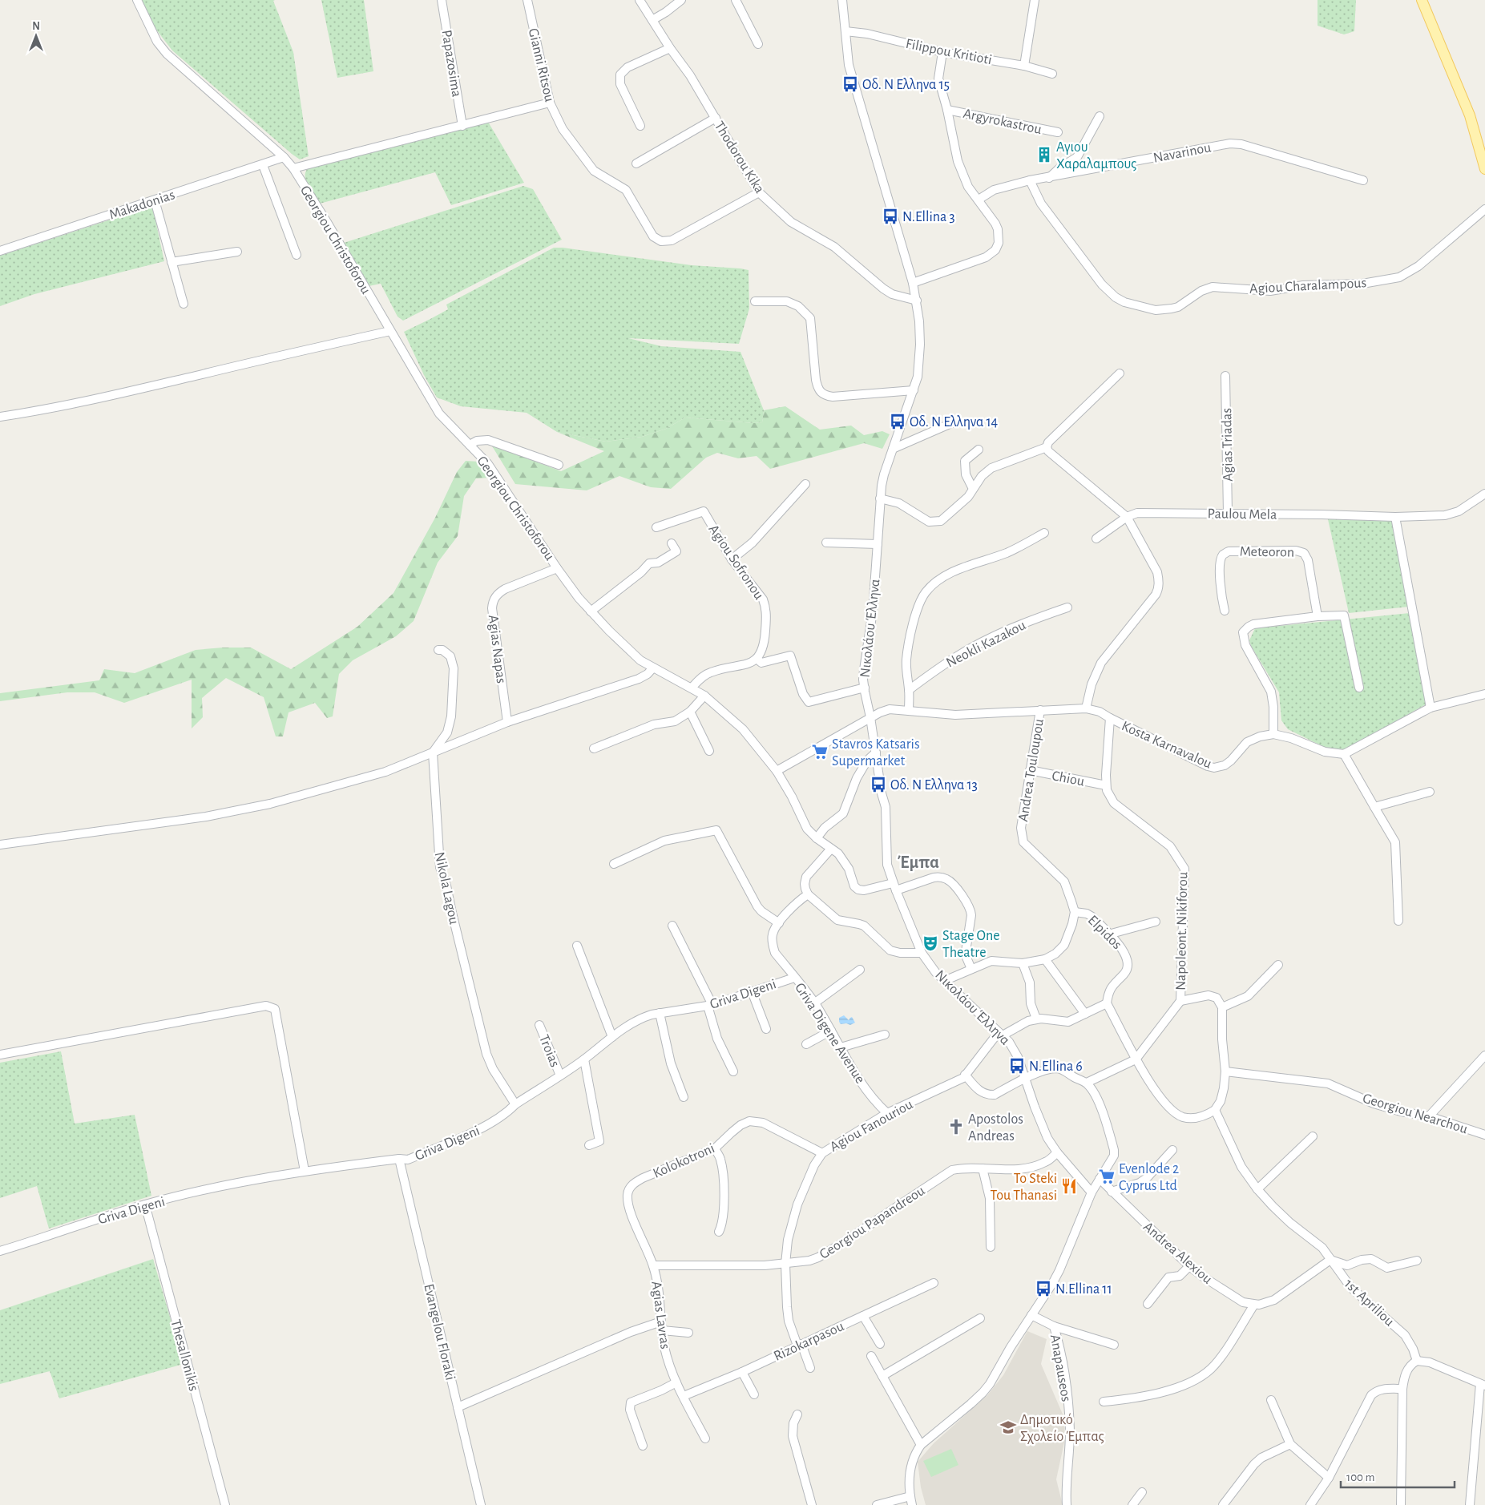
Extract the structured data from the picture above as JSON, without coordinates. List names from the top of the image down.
{
  "streets": {
    "street": [
      "Filippou Kritioti",
      "Papazosima",
      "Gianni Ritsou",
      "Argyrokastrou",
      "Navarinou",
      "Thodorou Kika",
      "Makadonias",
      "Georgiou Christoforou",
      "Agiou Charalampous",
      "Agias Triadas",
      "Paulou Mela",
      "Meteoron",
      "Agiou Sofronou",
      "Νικολάου Έλληνα",
      "Neokli Kazakou",
      "Agias Napas",
      "Kosta Karnavalou",
      "Andrea Touloupou",
      "Chiou",
      "Nikola Lagou",
      "Napoleont. Nikiforou",
      "Elpidos",
      "Griva Digeni",
      "Griva Digene Avenue",
      "Troias",
      "Georgiou Nearchou",
      "Agiou Fanouriou",
      "Kolokotroni",
      "Georgiou Papandreou",
      "Andrea Alexiou",
      "1st Apriliou",
      "Agias Lavras",
      "Evangelou Floraki",
      "Rizokarpasou",
      "Thesallonikis",
      "Anapauseos"
    ]
  },
  "crossings": [
    ["Filippou Kritioti", "Νικολάου Έλληνα"],
    ["Gianni Ritsou", "Thodorou Kika"],
    ["Navarinou", "Agiou Charalampous"],
    ["Thodorou Kika", "Νικολάου Έλληνα"],
    ["Makadonias", "Georgiou Christoforou"],
    ["Georgiou Christoforou", "Νικολάου Έλληνα"],
    ["Georgiou Christoforou", "Agias Napas"],
    ["Georgiou Christoforou", "Kosta Karnavalou"],
    ["Agias Triadas", "Paulou Mela"],
    ["Νικολάου Έλληνα", "Kosta Karnavalou"],
    ["Νικολάου Έλληνα", "Agiou Fanouriou"],
    ["Νικολάου Έλληνα", "Georgiou Papandreou"],
    ["Kosta Karnavalou", "Andrea Touloupou"],
    ["Kosta Karnavalou", "Napoleont. Nikiforou"],
    ["Andrea Touloupou", "Chiou"],
    ["Andrea Touloupou", "Elpidos"],
    ["Chiou", "Napoleont. Nikiforou"],
    ["Nikola Lagou", "Griva Digeni"],
    ["Griva Digeni", "Griva Digene Avenue"],
    ["Griva Digeni", "Troias"],
    ["Griva Digeni", "Evangelou Floraki"],
    ["Griva Digeni", "Thesallonikis"],
    ["Griva Digene Avenue", "Agiou Fanouriou"],
    ["Agiou Fanouriou", "Kolokotroni"],
    ["Agiou Fanouriou", "Georgiou Papandreou"],
    ["Agiou Fanouriou", "Rizokarpasou"],
    ["Kolokotroni", "Agias Lavras"],
    ["Georgiou Papandreou", "Agias Lavras"],
    ["Agias Lavras", "Rizokarpasou"]
  ],
  "districts": ["Έμπα"],
  "places": {
    "bus stop": [
      "Οδ. Ν Ελληνα 15",
      "N.Ellina 3",
      "Οδ. Ν Ελληνα 14",
      "Οδ. Ν Ελληνα 13",
      "N.Ellina 6",
      "N.Ellina 11"
    ],
    "building": ["Αγιου Χαραλαμπους"],
    "supermarket": ["Stavros Katsaris Supermarket", "Evenlode 2 Cyprus Ltd"],
    "theatre": ["Stage One Theatre"],
    "church": ["Apostolos Andreas"],
    "restaurant": ["To Steki Tou Thanasi"],
    "school or university": ["Δημοτικό Σχολείο Έμπας"]
  },
  "scale_bar": "100 m",
  "north": "top"
}
